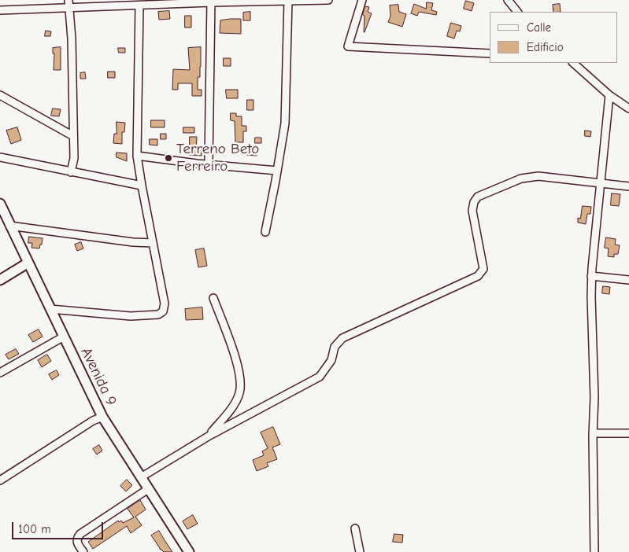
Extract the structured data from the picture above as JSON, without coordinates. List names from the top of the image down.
{
  "streets": {
    "main road": ["Avenida 9"]
  },
  "places": ["Terreno Beto Ferreiro"],
  "legend": ["Calle", "Edificio"],
  "scale_bar": "100 m"
}
